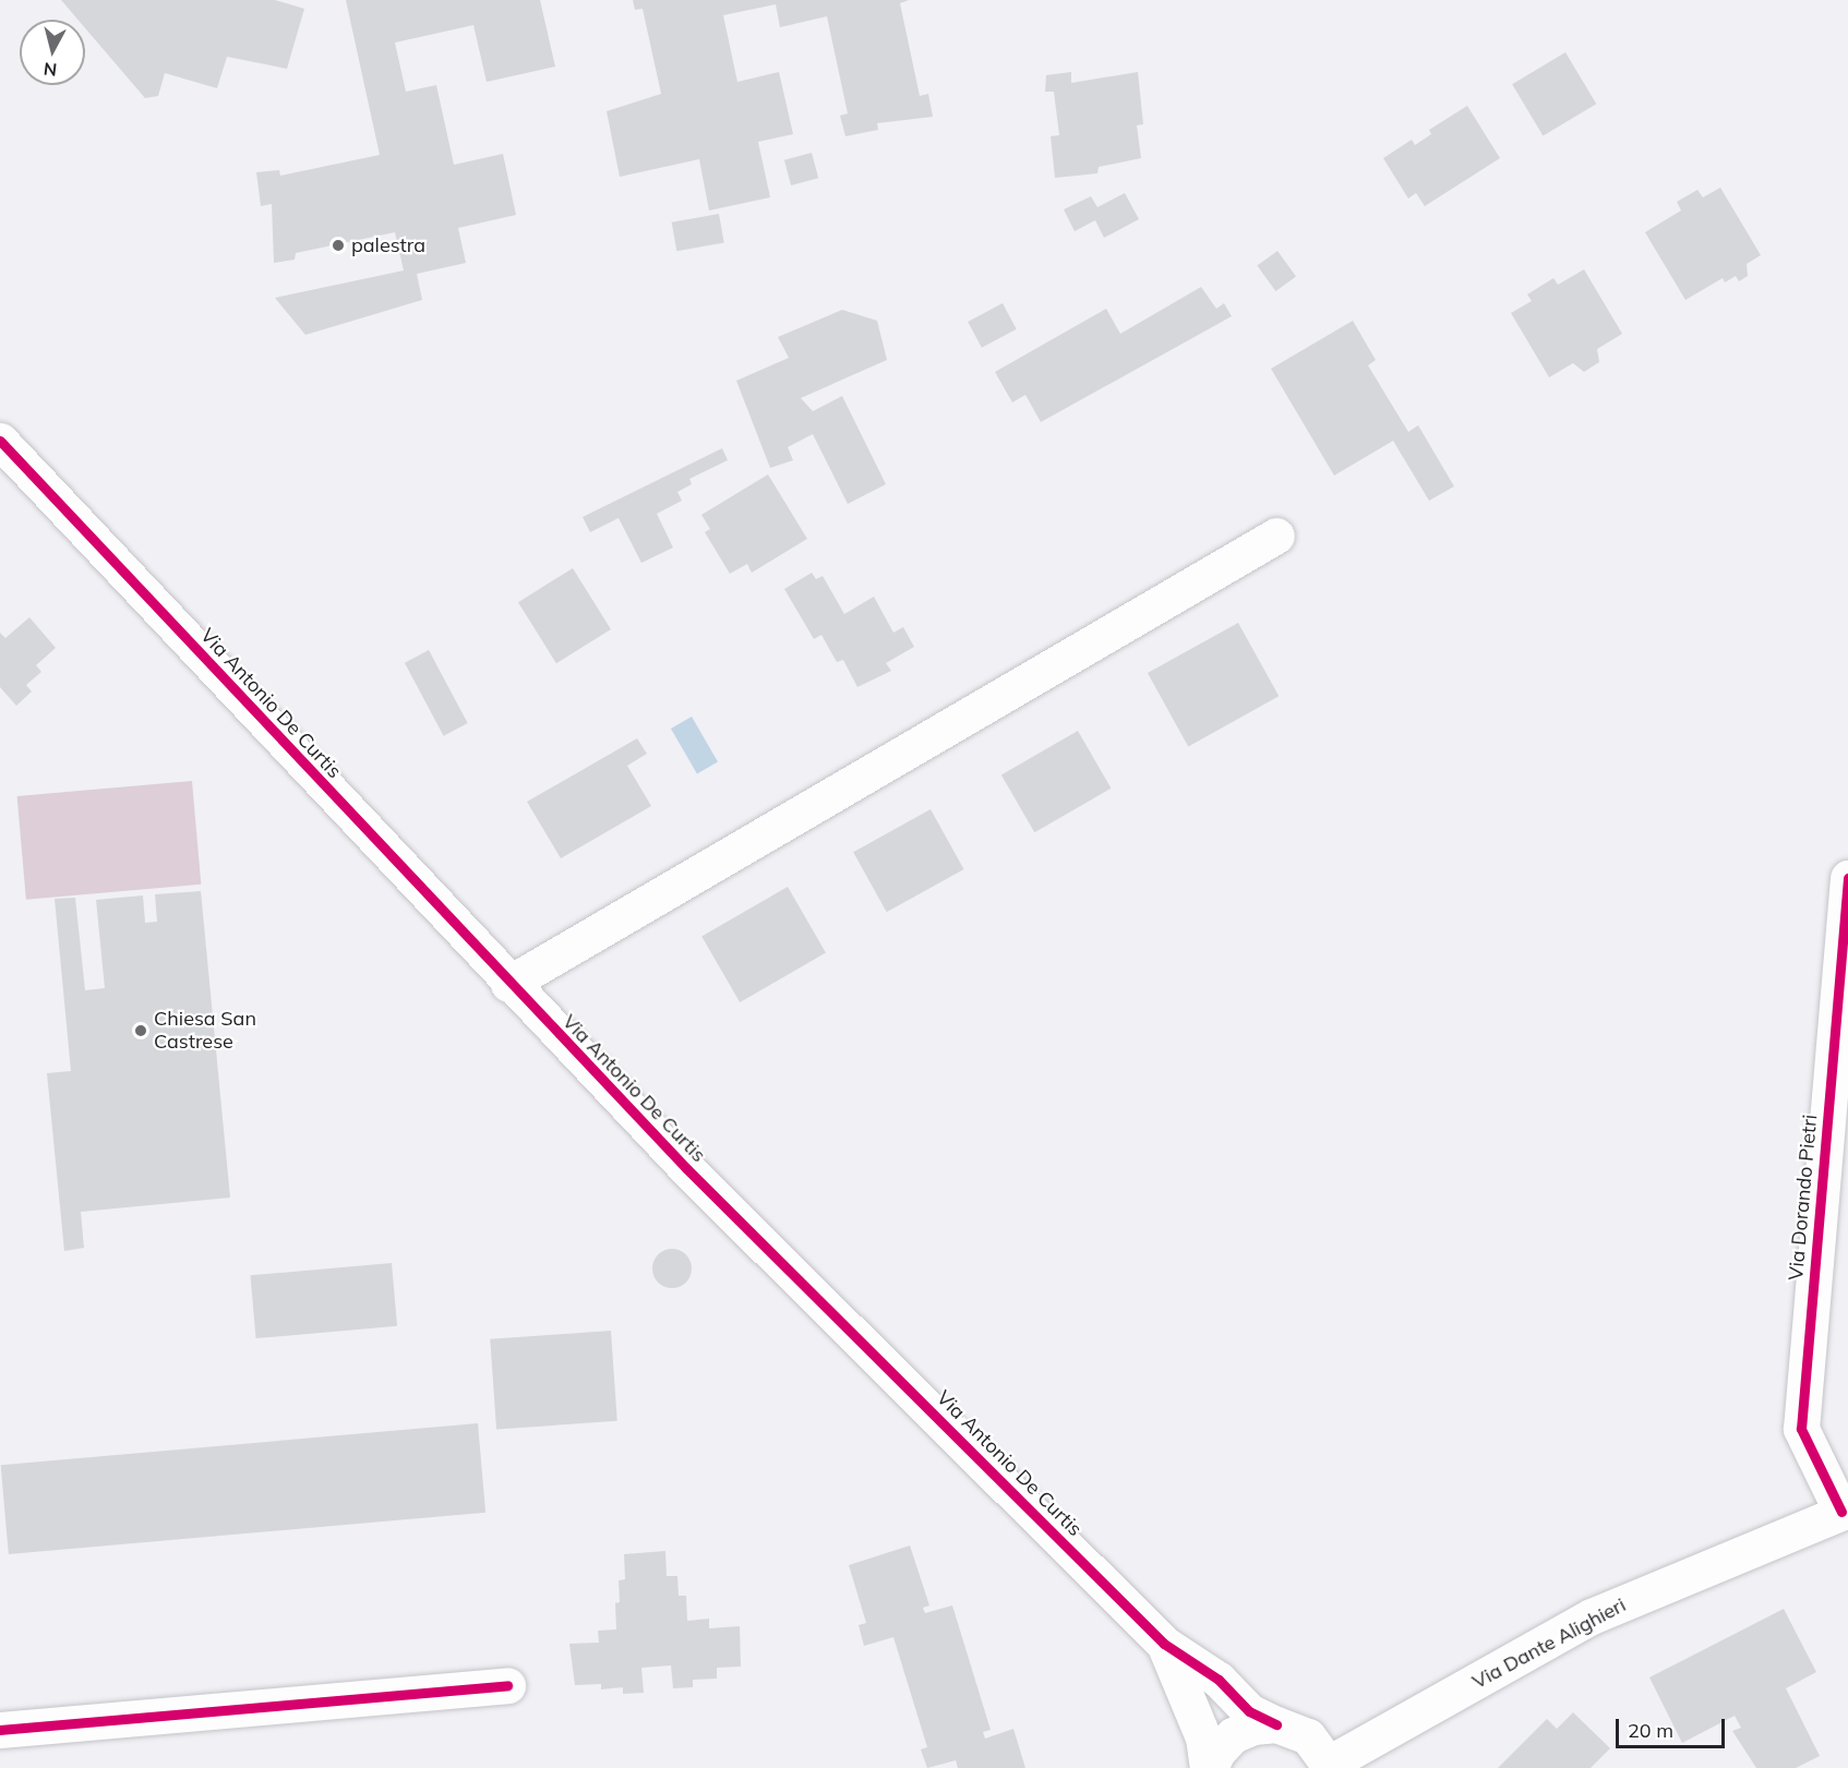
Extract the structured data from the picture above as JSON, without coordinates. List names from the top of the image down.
{
  "streets": {
    "street": ["Via Antonio De Curtis", "Via Dorando Pietri", "Via Dante Alighieri"]
  },
  "crossings": [
    ["Via Antonio De Curtis", "Via Dante Alighieri"],
    ["Via Dorando Pietri", "Via Dante Alighieri"]
  ],
  "places": ["palestra", "Chiesa San Castrese"],
  "scale_bar": "20 m",
  "north": "bottom"
}
